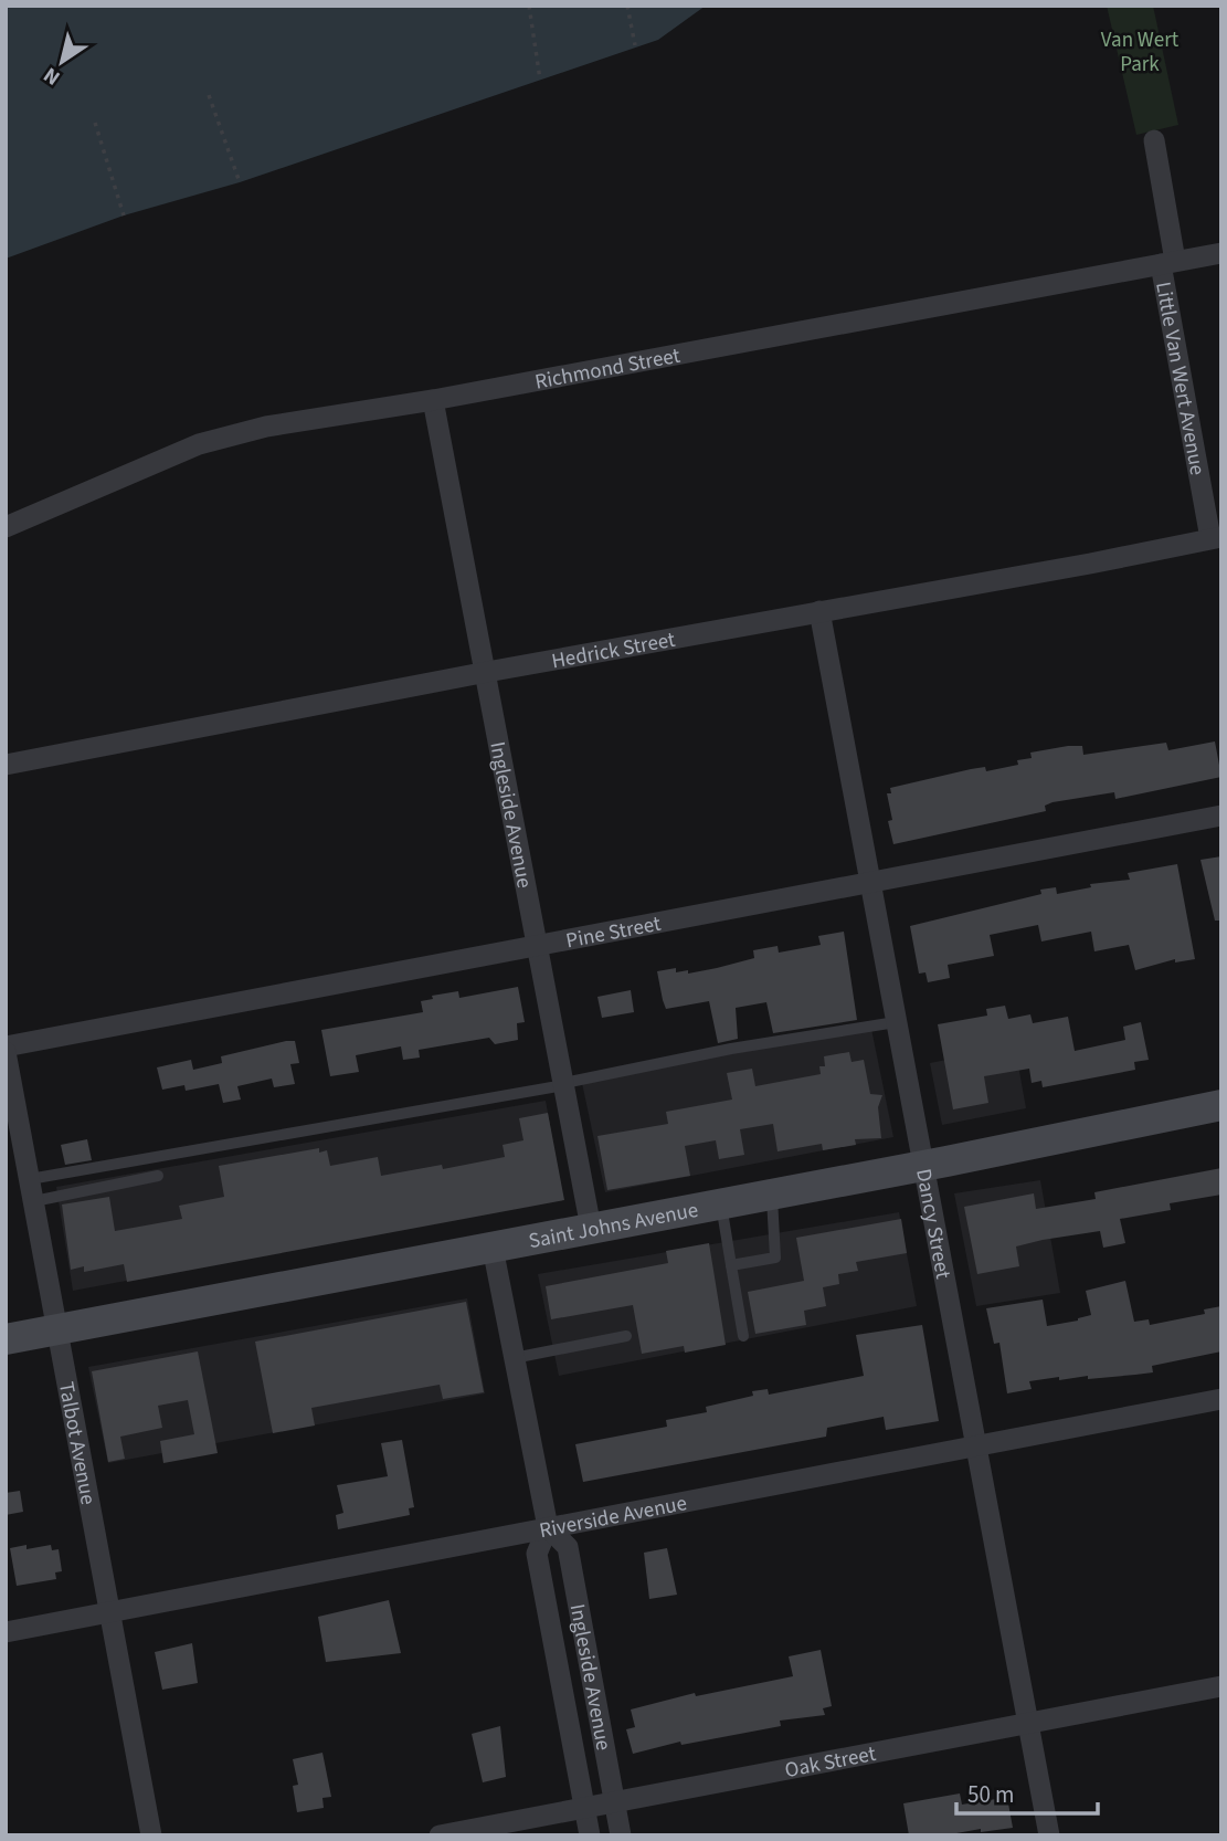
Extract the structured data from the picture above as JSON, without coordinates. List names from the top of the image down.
{
  "streets": {
    "main road": ["Saint Johns Avenue"],
    "street": [
      "Richmond Street",
      "Little Van Wert Avenue",
      "Hedrick Street",
      "Ingleside Avenue",
      "Pine Street",
      "Dancy Street",
      "Talbot Avenue",
      "Riverside Avenue",
      "Oak Street"
    ]
  },
  "crossings": [
    ["Richmond Street", "Little Van Wert Avenue"],
    ["Richmond Street", "Ingleside Avenue"],
    ["Little Van Wert Avenue", "Hedrick Street"],
    ["Hedrick Street", "Ingleside Avenue"],
    ["Hedrick Street", "Dancy Street"],
    ["Ingleside Avenue", "Pine Street"],
    ["Ingleside Avenue", "Saint Johns Avenue"],
    ["Ingleside Avenue", "Riverside Avenue"],
    ["Ingleside Avenue", "Oak Street"],
    ["Pine Street", "Dancy Street"],
    ["Pine Street", "Talbot Avenue"],
    ["Dancy Street", "Saint Johns Avenue"],
    ["Dancy Street", "Riverside Avenue"],
    ["Dancy Street", "Oak Street"],
    ["Saint Johns Avenue", "Talbot Avenue"],
    ["Talbot Avenue", "Riverside Avenue"]
  ],
  "parks": ["Van Wert Park"],
  "scale_bar": "50 m",
  "north": "bottom left"
}
